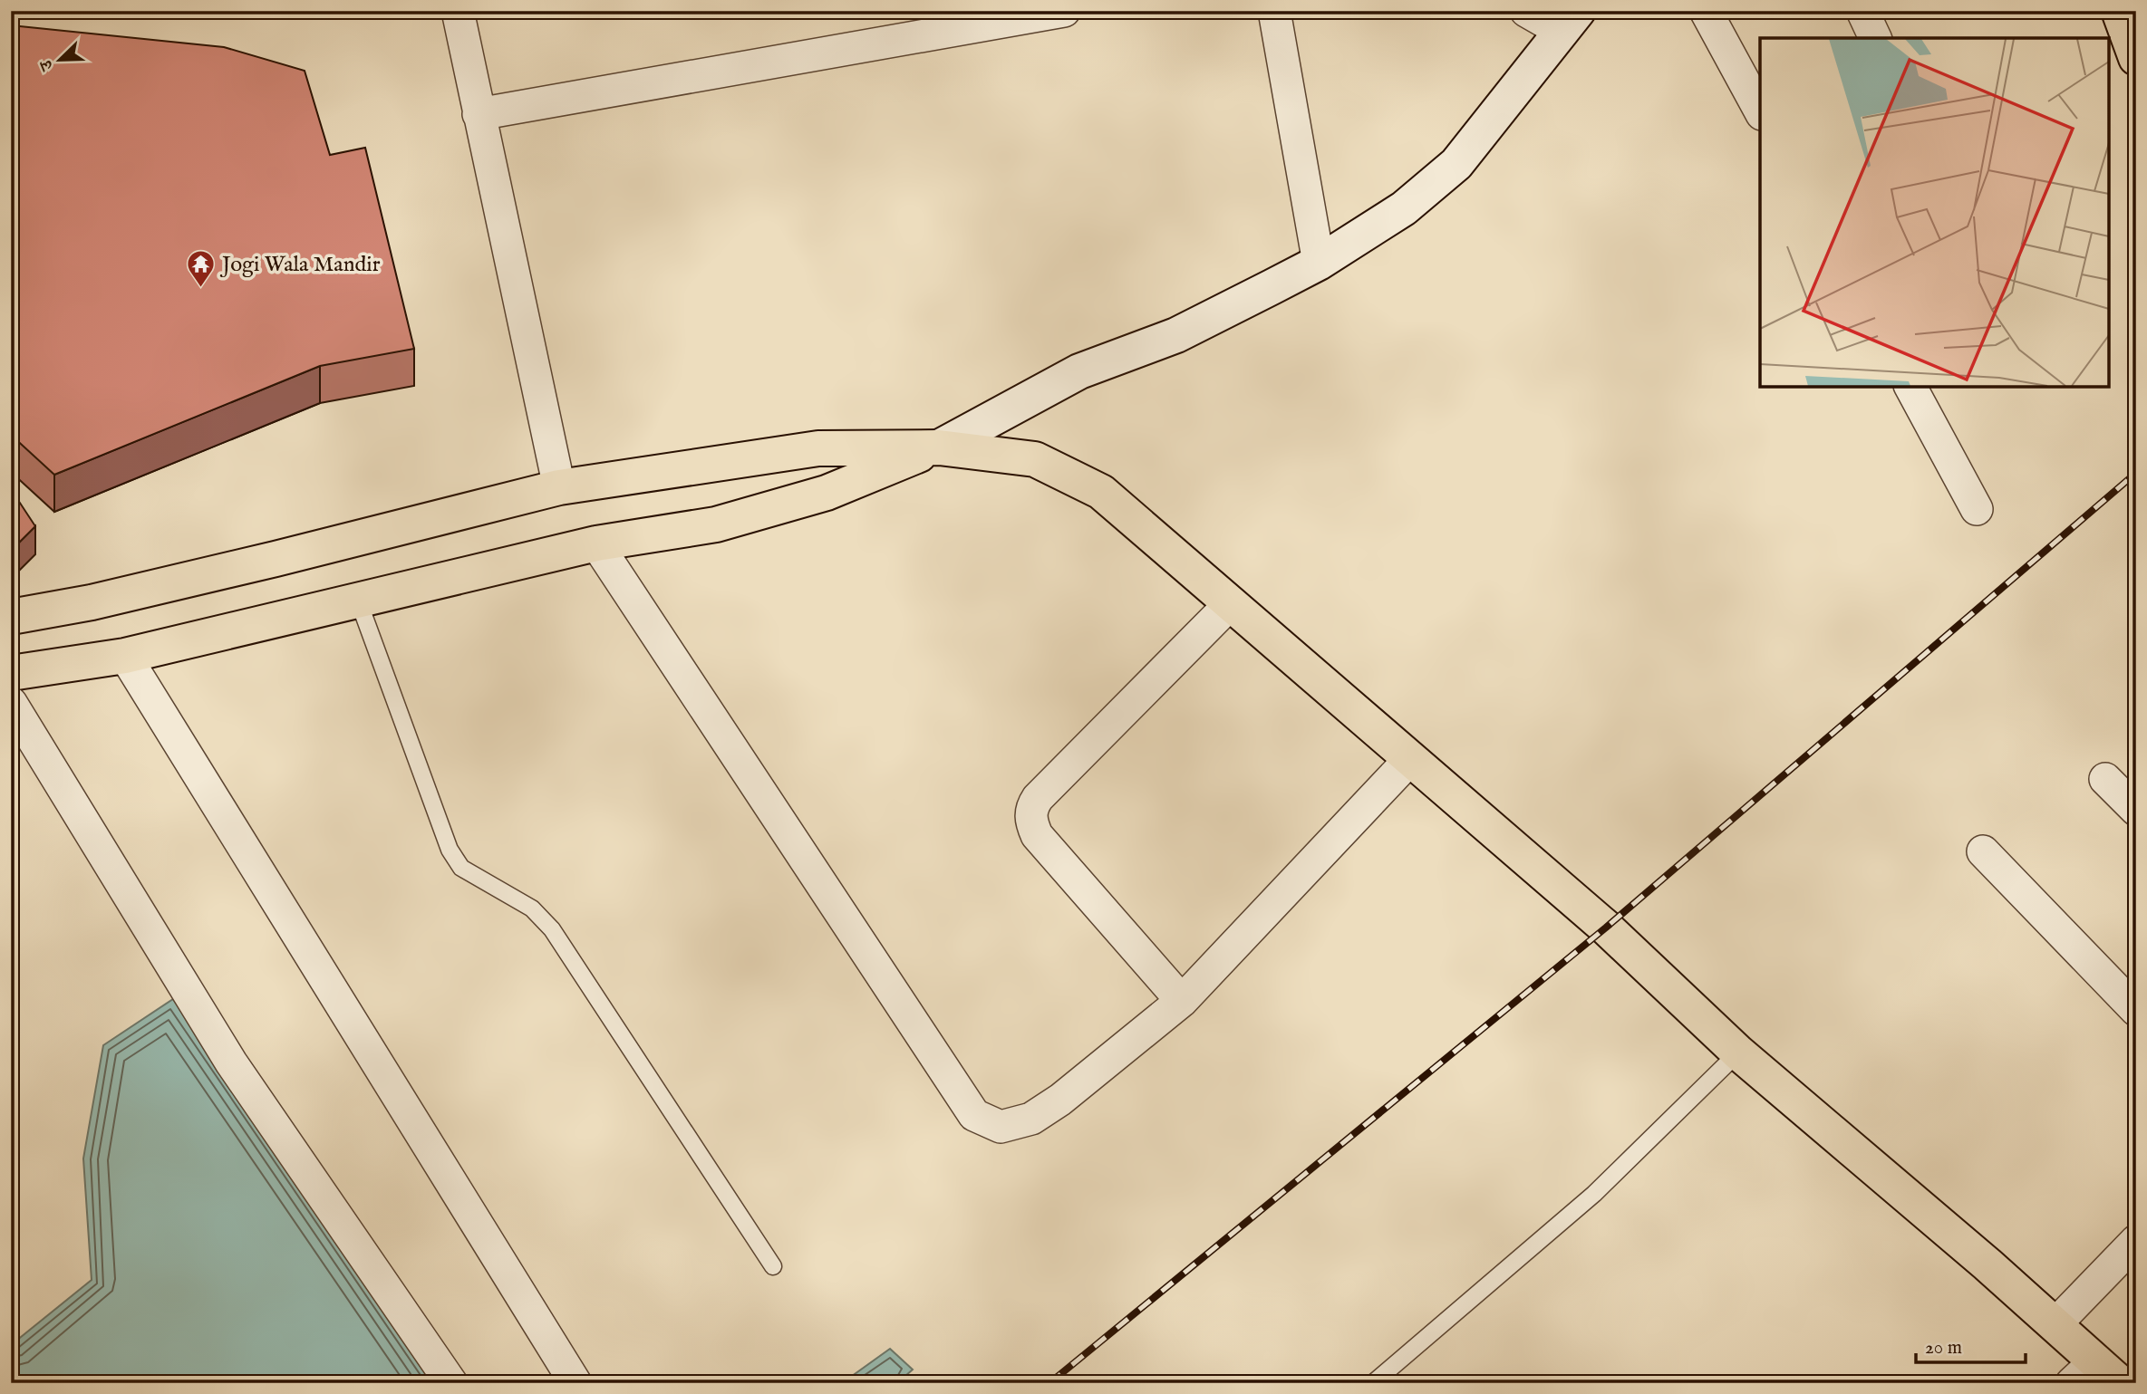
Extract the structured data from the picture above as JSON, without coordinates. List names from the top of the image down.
{
  "places": {
    "temple": ["Jogi Wala Mandir"]
  },
  "scale_bar": "20 m",
  "north": "bottom left"
}
